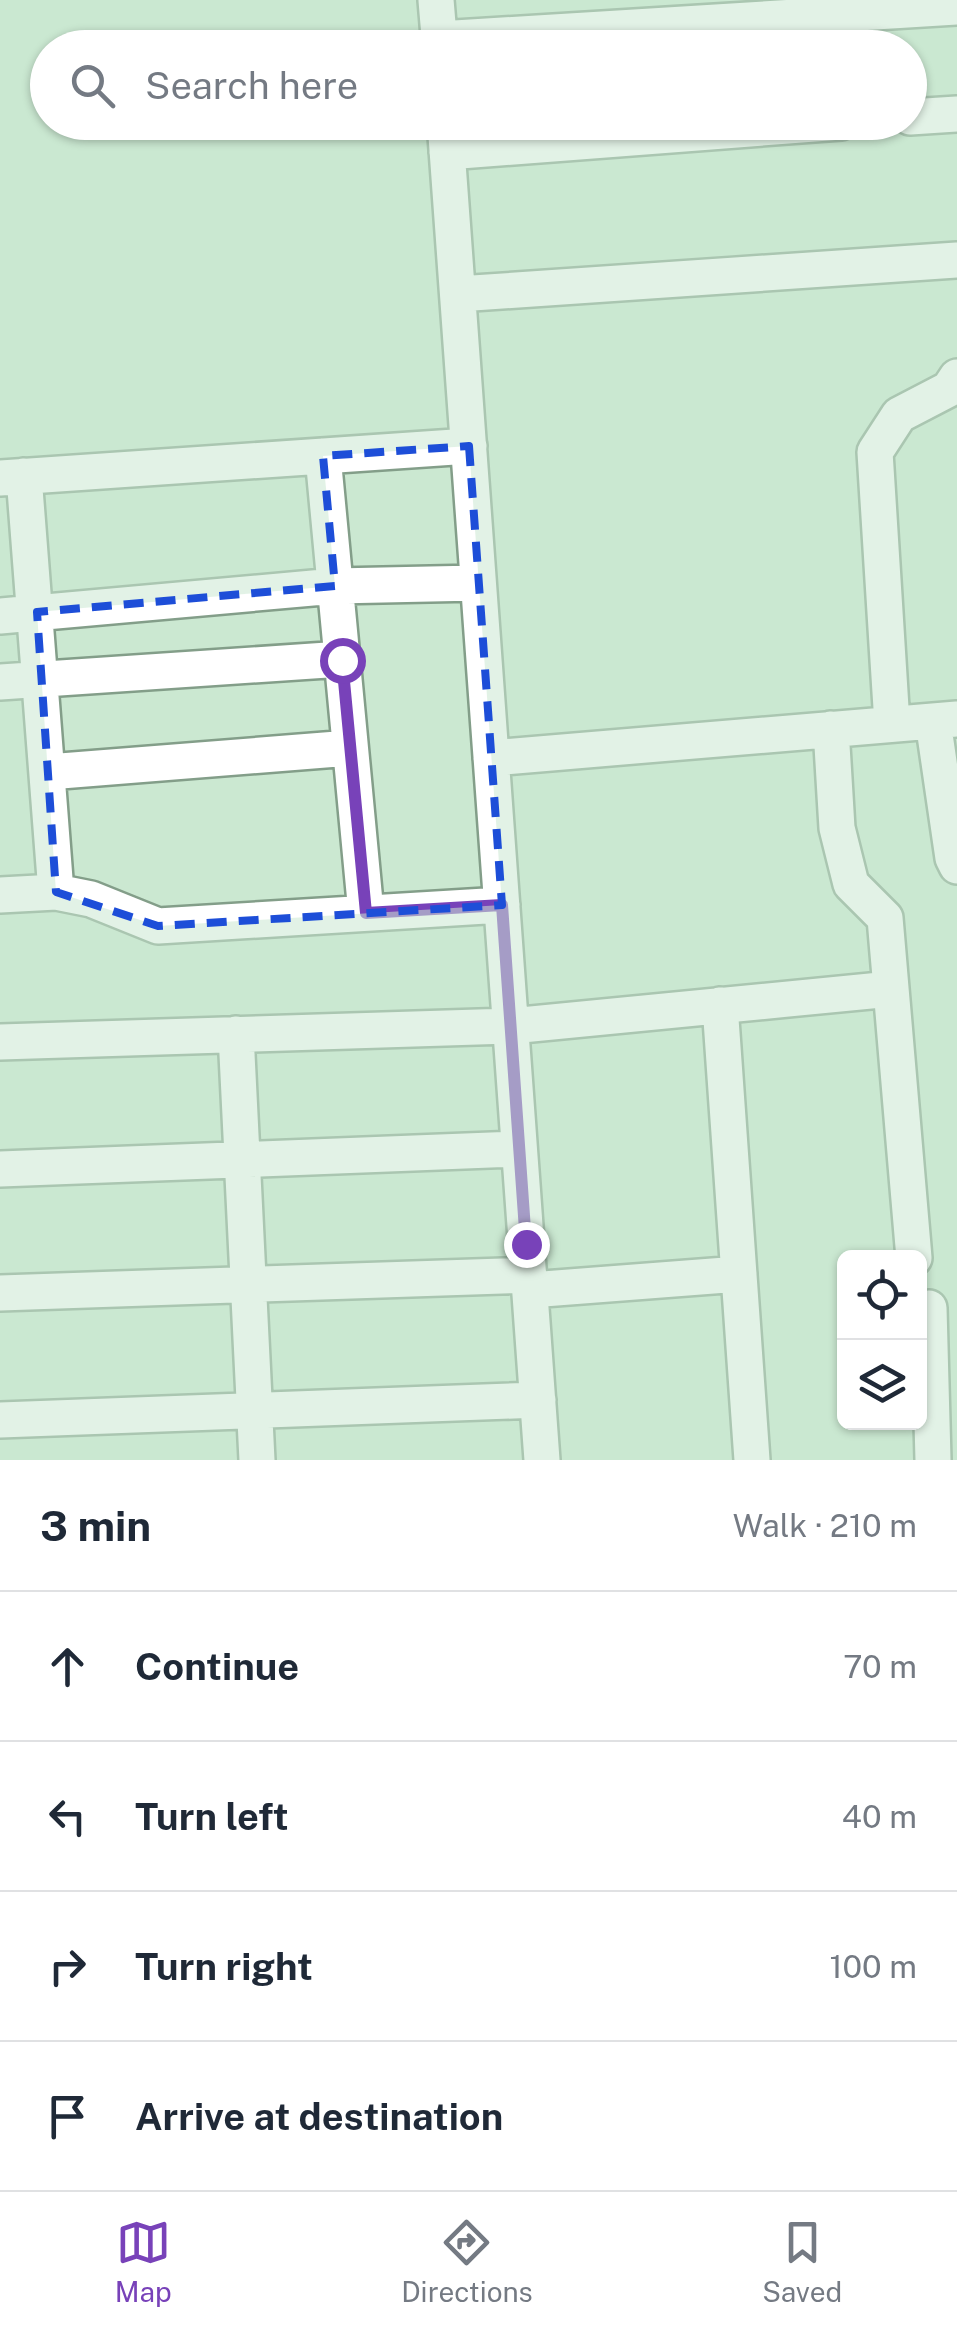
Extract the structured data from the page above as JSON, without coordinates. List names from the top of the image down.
{
  "page": {
    "search": "Search here",
    "heading": ["3 min", "Walk · 210 m"],
    "list": [
      ["Continue", "70 m"],
      ["Turn left", "40 m"],
      ["Turn right", "100 m"],
      "Arrive at destination"
    ],
    "nav": ["Map", "Directions", "Saved"]
  }
}
